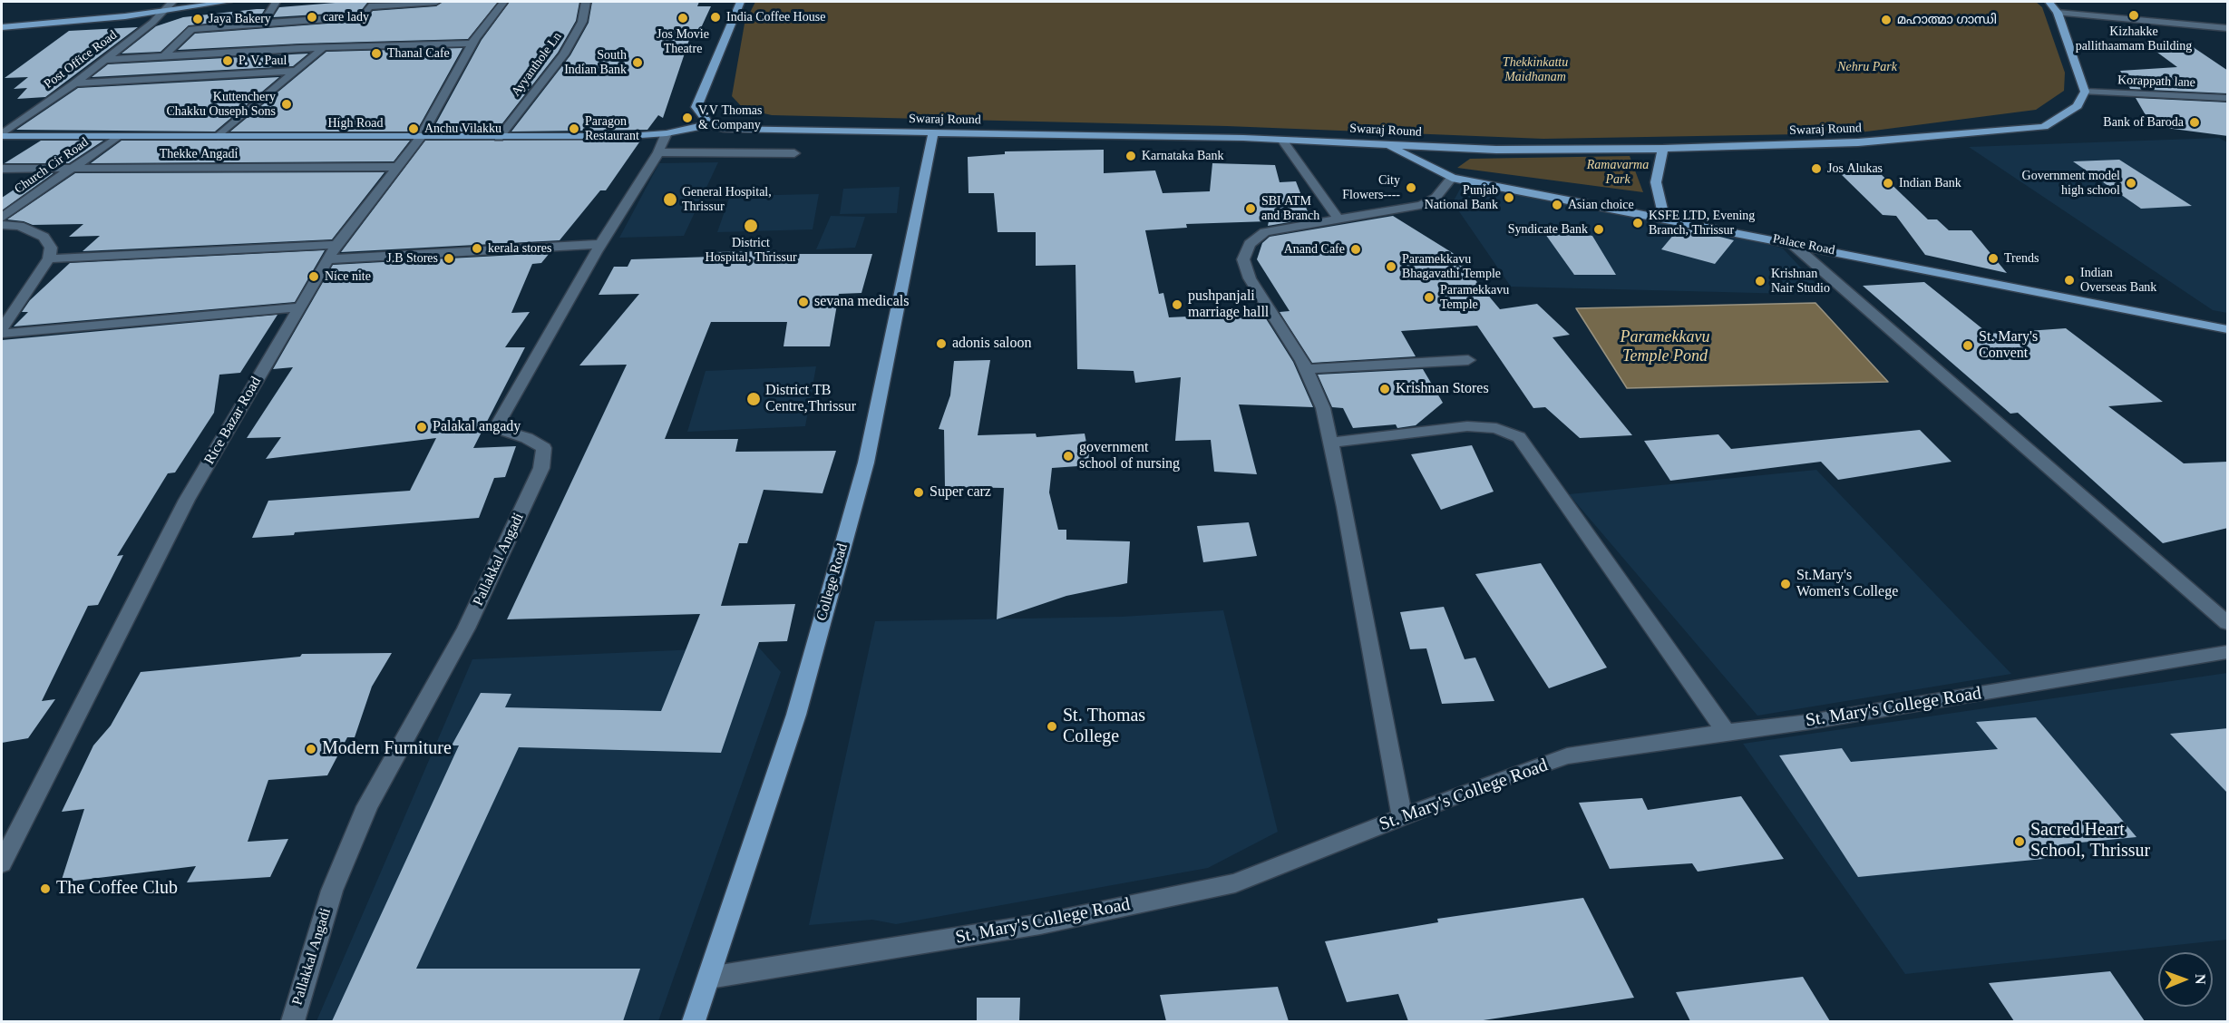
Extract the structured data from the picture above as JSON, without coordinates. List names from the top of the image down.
{
  "streets": {
    "main road": [
      "Swaraj Round",
      "High Road",
      "Palace Road",
      "College Road"
    ],
    "street": [
      "Post Office Road",
      "Ayyanthole Ln",
      "Korappath lane",
      "Thekke Angadi",
      "Church Cir Road",
      "Rice Bazar Road",
      "Pallakkal Angadi",
      "St. Mary's College Road"
    ]
  },
  "crossings": [
    ["Post Office Road", "High Road"],
    ["Ayyanthole Ln", "High Road"],
    ["Korappath lane", "Swaraj Round"],
    ["Swaraj Round", "High Road"],
    ["Swaraj Round", "Palace Road"],
    ["Swaraj Round", "College Road"],
    ["High Road", "Church Cir Road"],
    ["High Road", "Rice Bazar Road"],
    ["High Road", "Pallakkal Angadi"],
    ["Thekke Angadi", "Church Cir Road"],
    ["Thekke Angadi", "Rice Bazar Road"],
    ["College Road", "St. Mary's College Road"]
  ],
  "water": ["Paramekkavu Temple Pond"],
  "parks": ["Thekkinkattu Maidhanam", "Nehru Park", "Ramavarma Park"],
  "places": [
    "Kizhakke pallithaamam Building",
    "care lady",
    "India Coffee House",
    "Jos Movie Theatre",
    "Jaya Bakery",
    "മഹാത്മാ ഗാന്ധി",
    "Thanal Cafe",
    "P. V. Paul",
    "South Indian Bank",
    "Kuttenchery Chakku Ouseph Sons",
    "V.V Thomas & Company",
    "Bank of Baroda",
    "Anchu Vilakku",
    "Paragon Restaurant",
    "Karnataka Bank",
    "Jos Alukas",
    "Indian Bank",
    "Government model high school",
    "City Flowers----",
    "Punjab National Bank",
    "General Hospital, Thrissur",
    "Asian choice",
    "SBI ATM and Branch",
    "KSFE LTD, Evening Branch, Thrissur",
    "District Hospital, Thrissur",
    "Syndicate Bank",
    "kerala stores",
    "Anand Cafe",
    "J.B Stores",
    "Trends",
    "Paramekkavu Bhagavathi Temple",
    "Nice nite",
    "Indian Overseas Bank",
    "Krishnan Nair Studio",
    "Paramekkavu Temple",
    "sevana medicals",
    "pushpanjali marriage halll",
    "adonis saloon",
    "St. Mary's Convent",
    "Krishnan Stores",
    "District TB Centre,Thrissur",
    "Palakal angady",
    "government school of nursing",
    "Super carz",
    "St.Mary's Women's College",
    "St. Thomas College",
    "Modern Furniture",
    "Sacred Heart School, Thrissur",
    "The Coffee Club"
  ],
  "north": "right"
}
